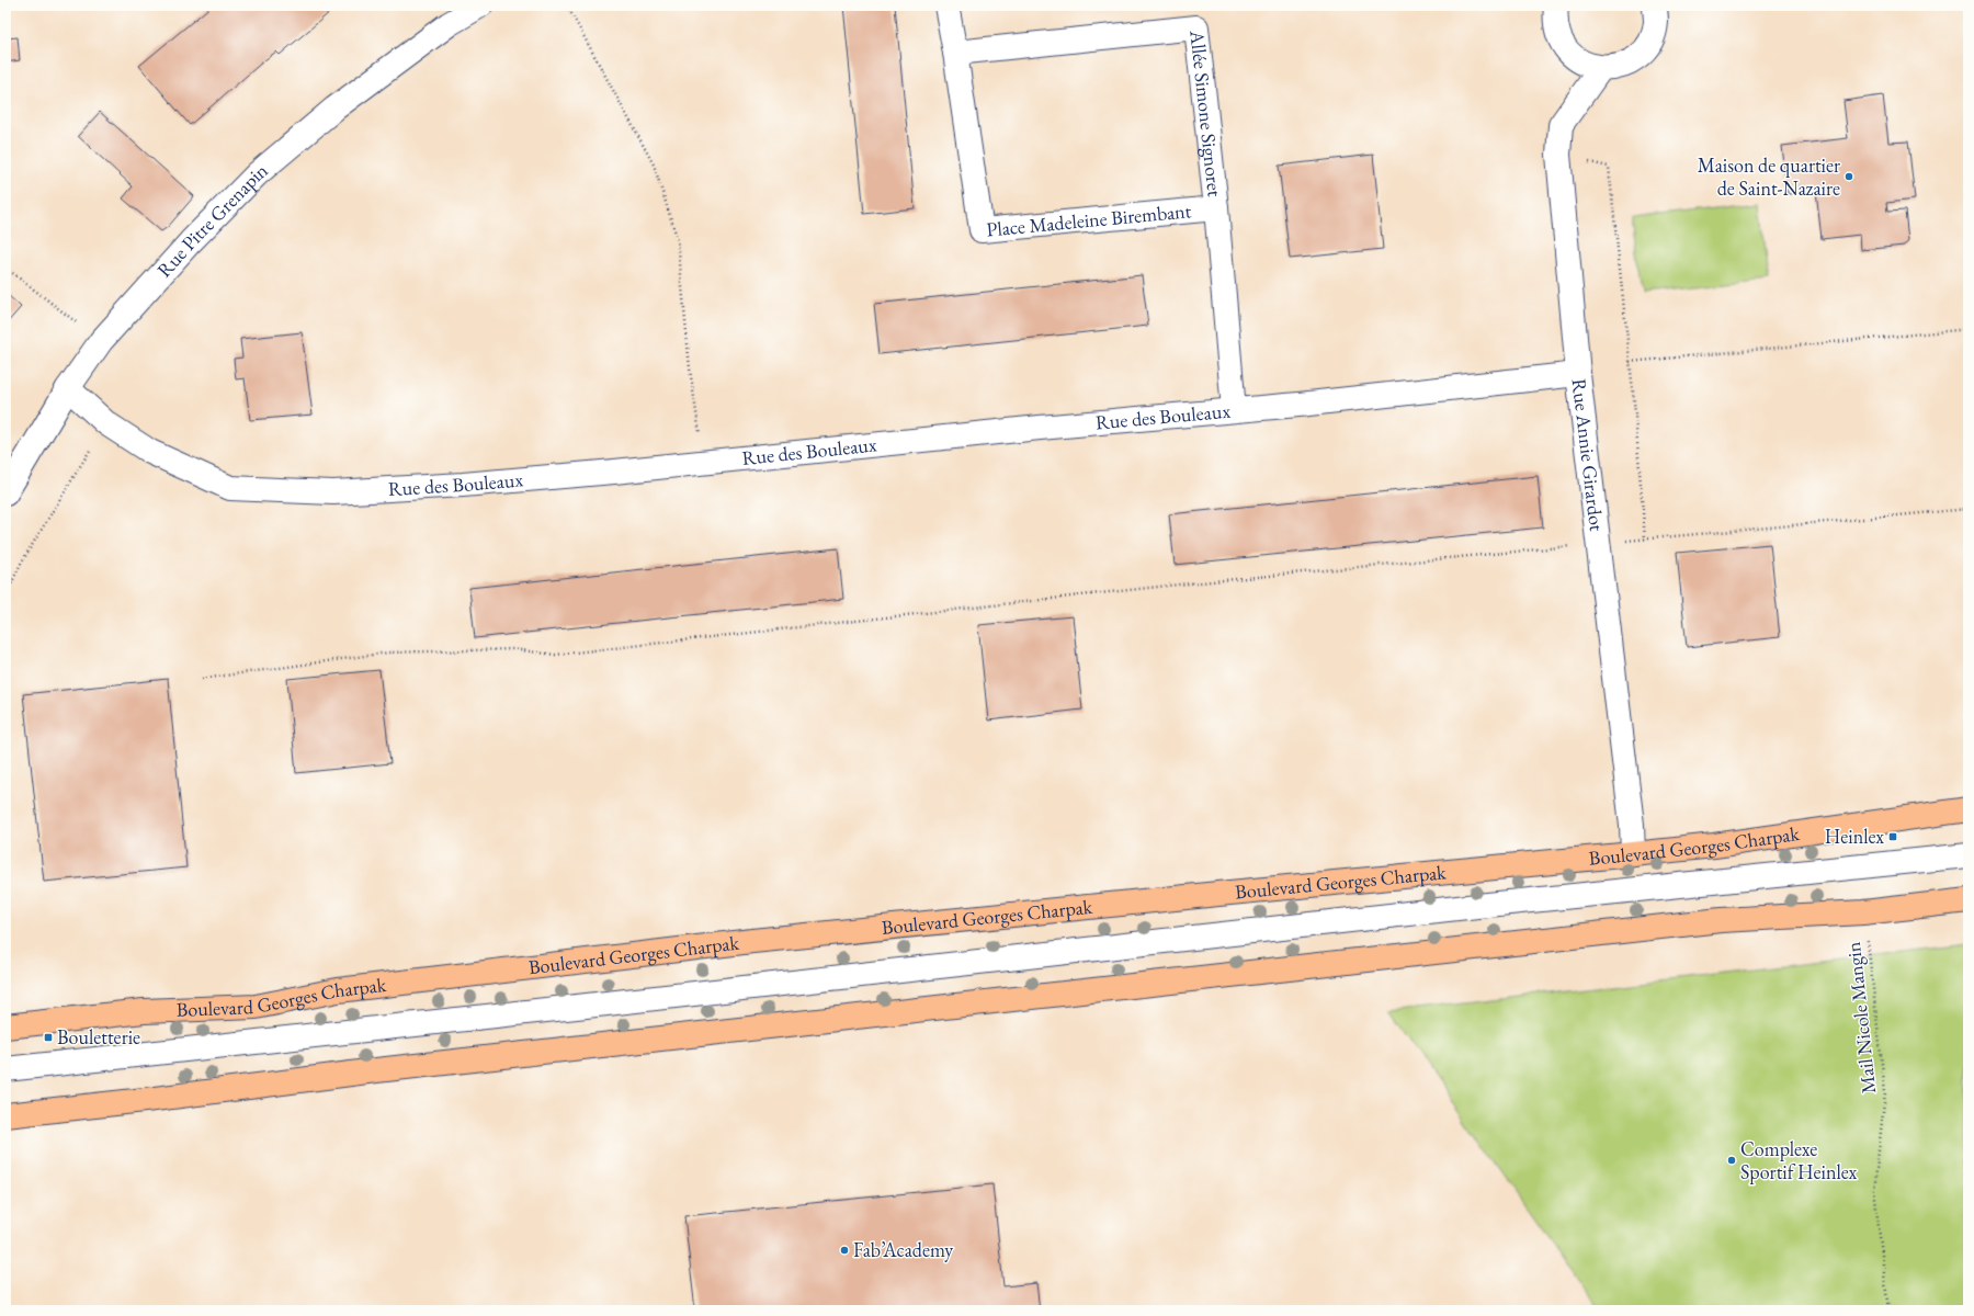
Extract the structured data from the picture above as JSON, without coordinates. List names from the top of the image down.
{
  "streets": {
    "main road": ["Boulevard Georges Charpak"],
    "street": [
      "Allée Simone Signoret",
      "Place Madeleine Birembant",
      "Rue Pitre Grenapin",
      "Rue des Bouleaux",
      "Rue Annie Girardot"
    ],
    "path": ["Mail Nicole Mangin"]
  },
  "crossings": [
    ["Allée Simone Signoret", "Place Madeleine Birembant"],
    ["Allée Simone Signoret", "Rue des Bouleaux"],
    ["Rue Pitre Grenapin", "Rue des Bouleaux"],
    ["Rue des Bouleaux", "Rue Annie Girardot"],
    ["Rue Annie Girardot", "Boulevard Georges Charpak"]
  ],
  "places": {
    "other": ["Maison de quartier de Saint-Nazaire", "Complexe Sportif Heinlex", "Fab’Academy"],
    "transit": ["Heinlex", "Bouletterie"]
  }
}
